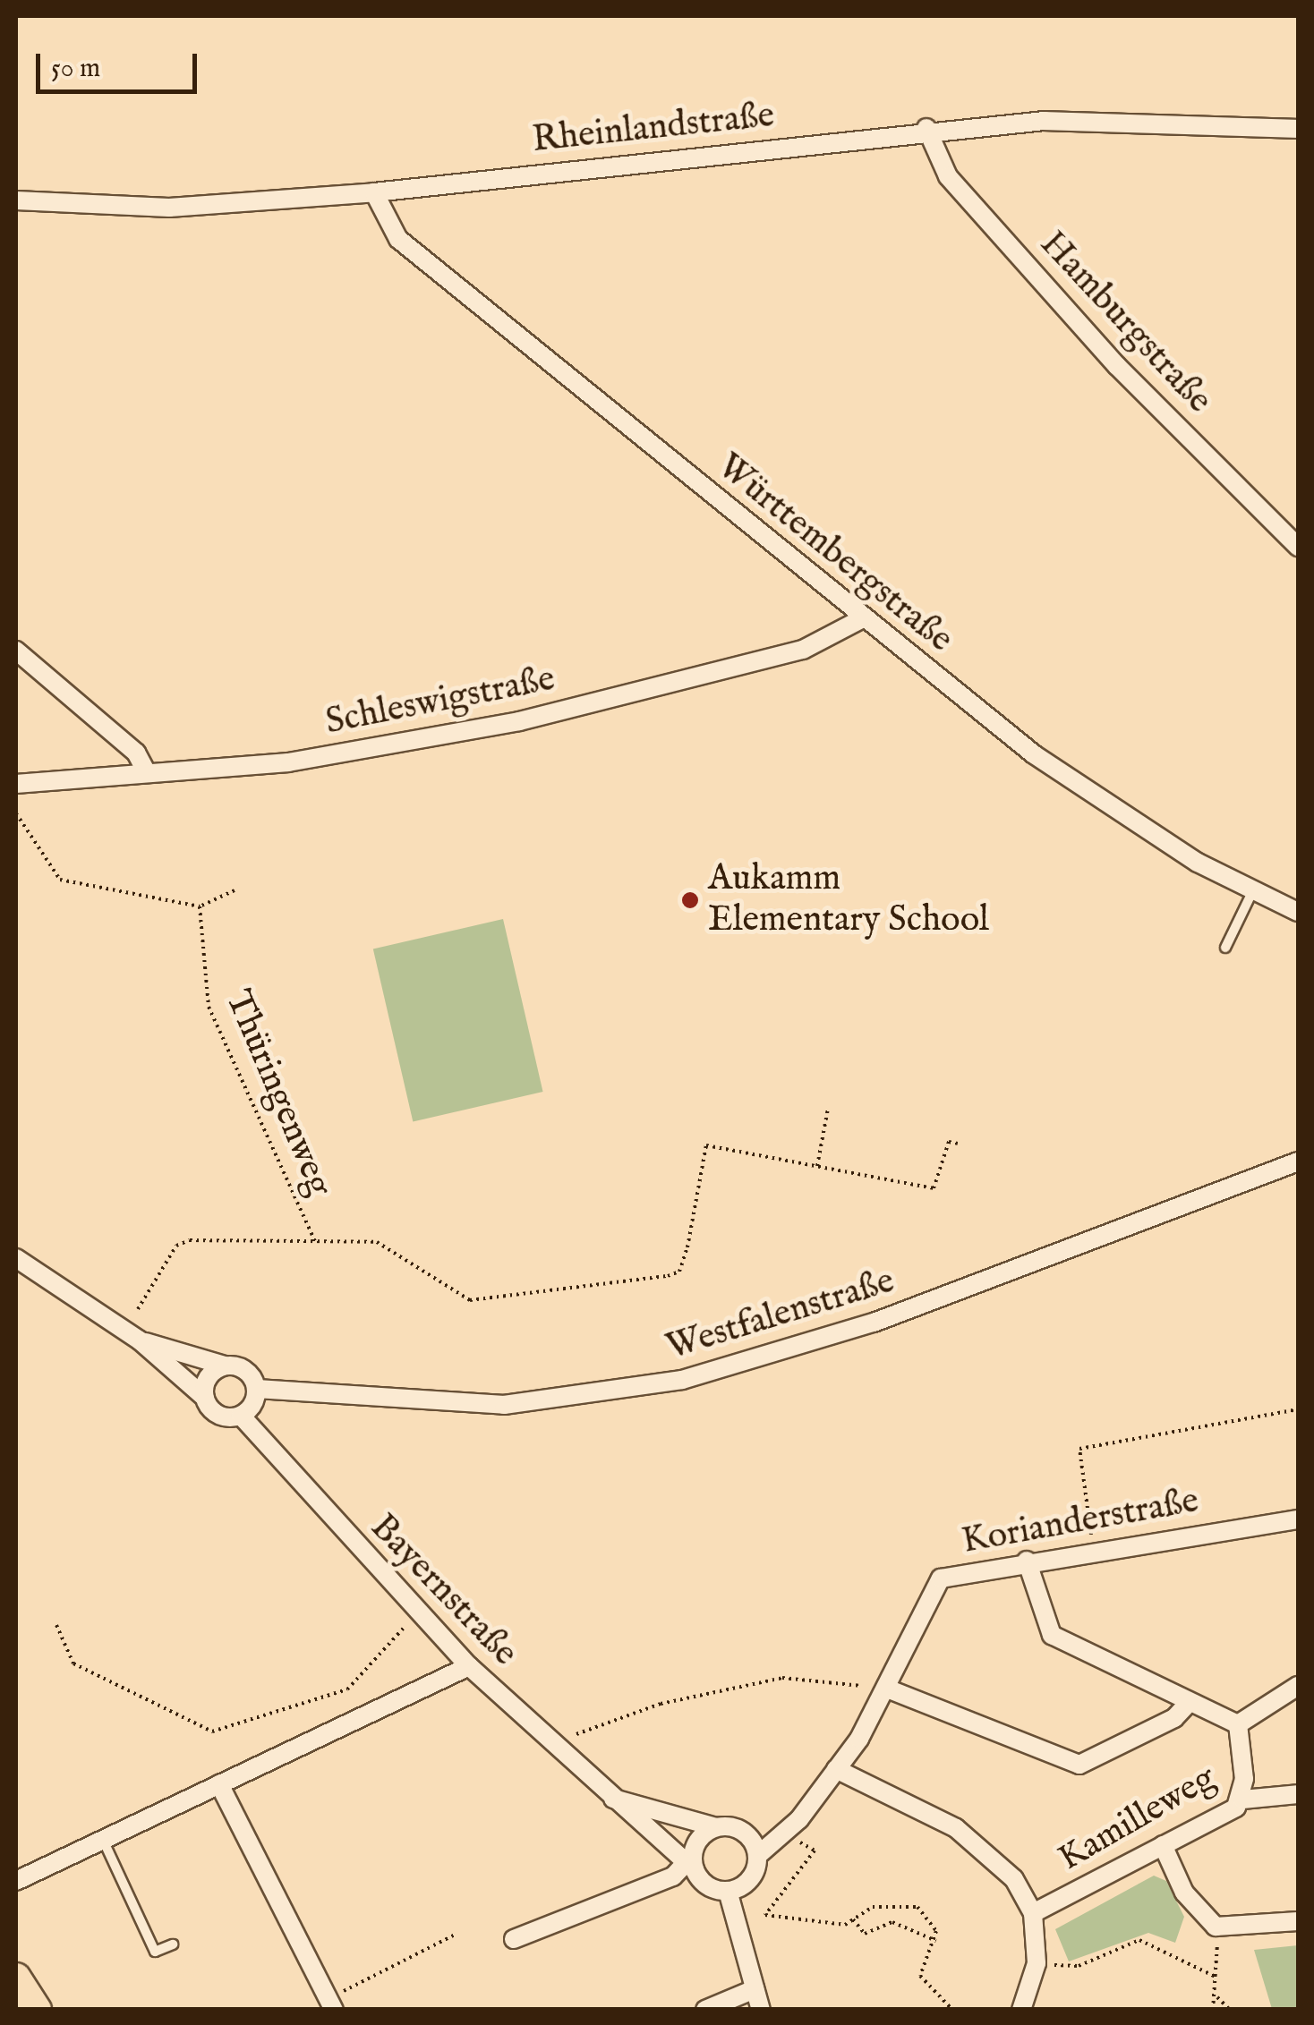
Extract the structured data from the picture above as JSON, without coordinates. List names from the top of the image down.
{
  "streets": {
    "street": [
      "Rheinlandstraße",
      "Hamburgstraße",
      "Württembergstraße",
      "Schleswigstraße",
      "Westfalenstraße",
      "Korianderstraße",
      "Bayernstraße",
      "Kamilleweg"
    ],
    "path": ["Thüringenweg"]
  },
  "crossings": [
    ["Rheinlandstraße", "Hamburgstraße"],
    ["Rheinlandstraße", "Württembergstraße"],
    ["Württembergstraße", "Schleswigstraße"],
    ["Westfalenstraße", "Bayernstraße"],
    ["Korianderstraße", "Bayernstraße"],
    ["Korianderstraße", "Kamilleweg"]
  ],
  "places": ["Aukamm Elementary School"],
  "scale_bar": "50 m"
}
